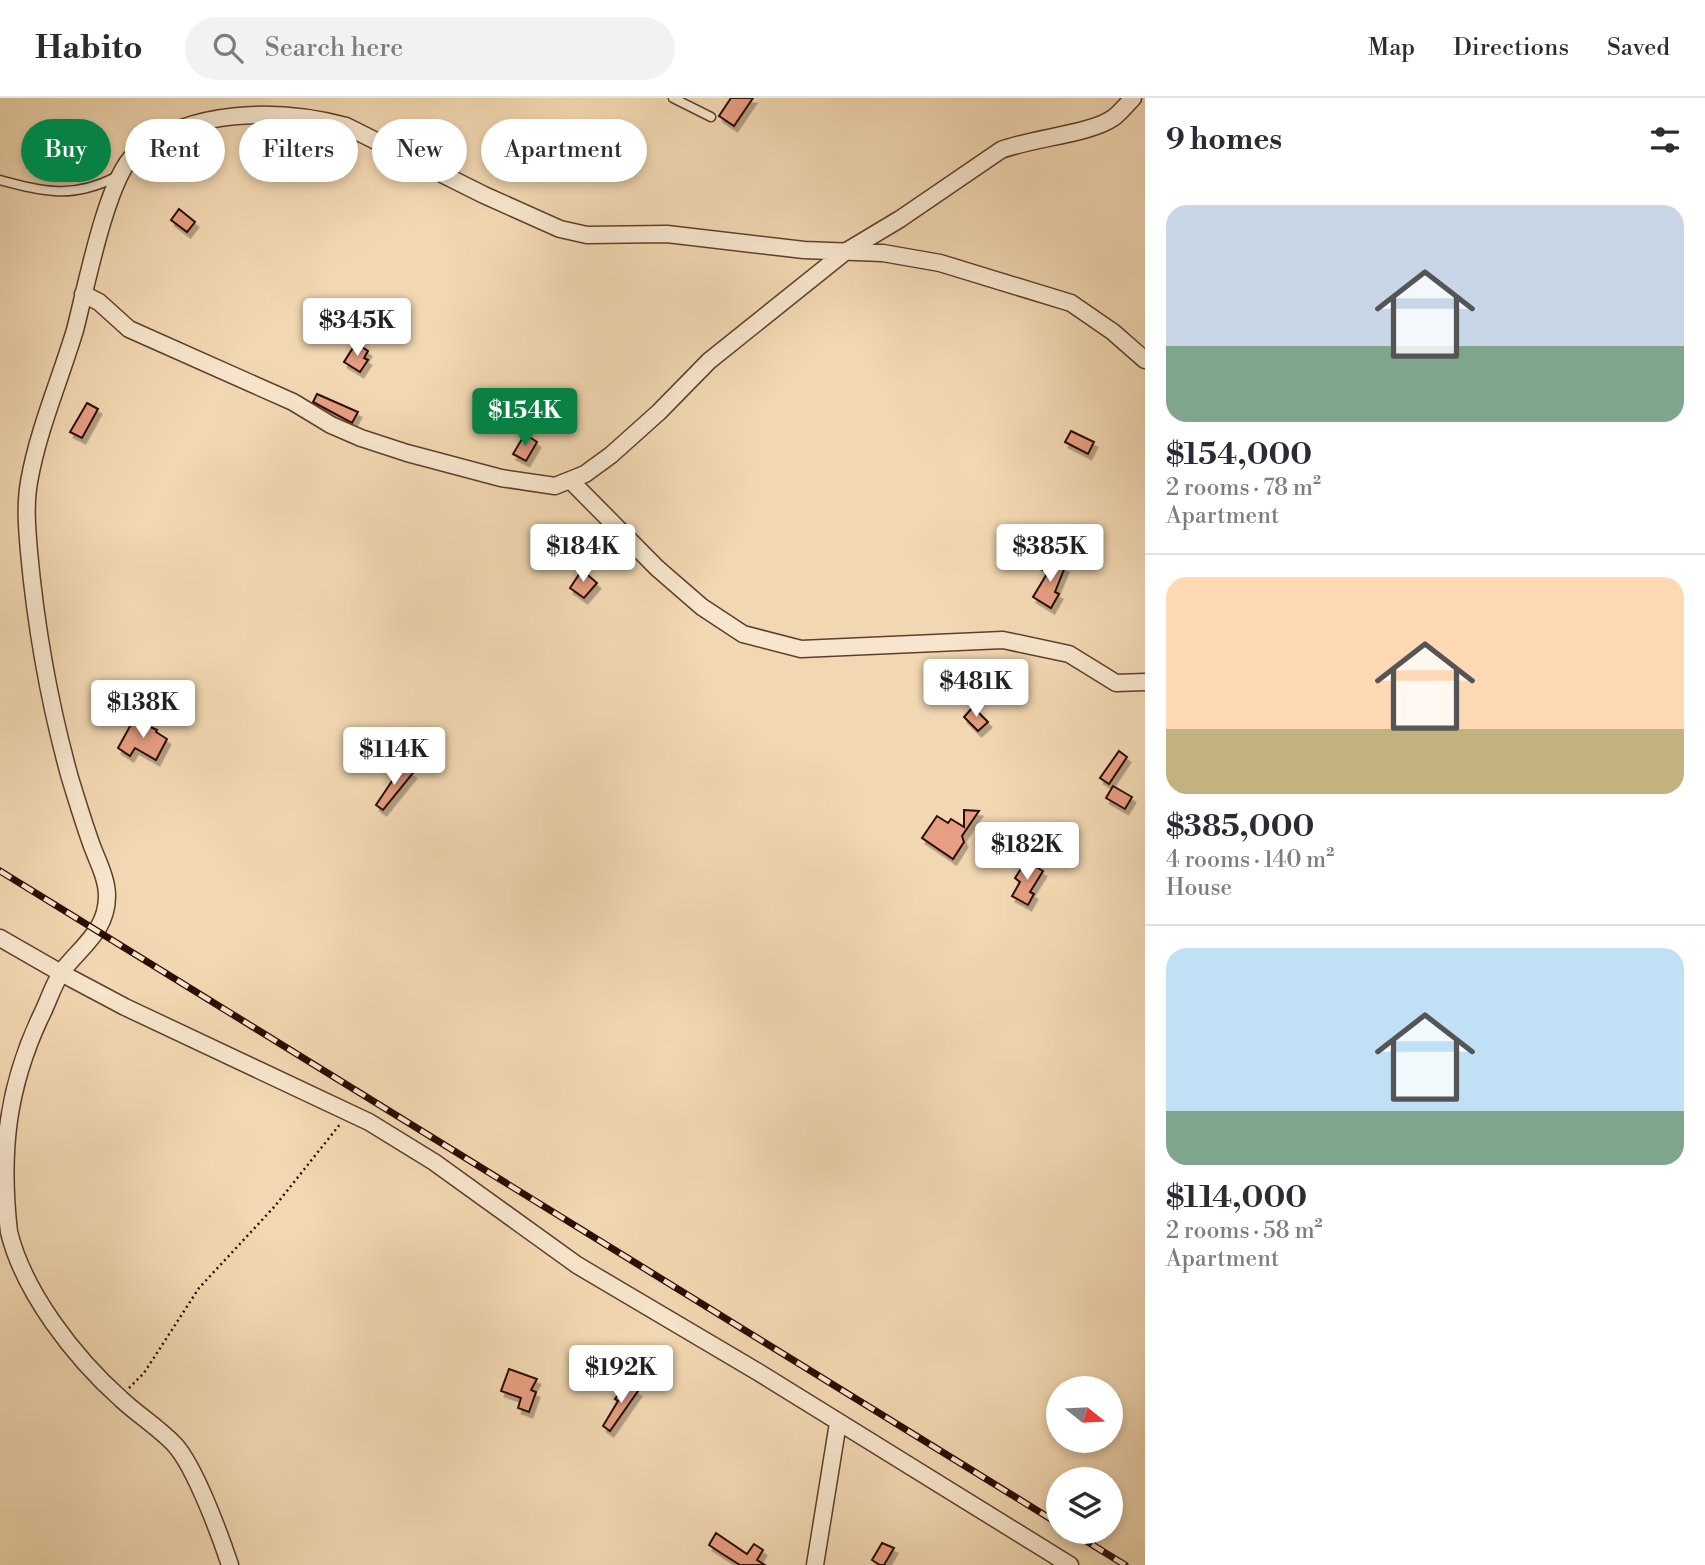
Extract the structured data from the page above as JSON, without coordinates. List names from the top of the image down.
{
  "north": "right",
  "page": {
    "header": "Habito",
    "search": "Search here",
    "nav": ["Map", "Directions", "Saved"],
    "heading": "9 homes",
    "chip": [
      "Buy",
      "Rent",
      "Filters",
      "New",
      "Apartment"
    ],
    "list": [
      {
        "name": "$154,000",
        "note": "2 rooms · 78 m² · Apartment"
      },
      {
        "name": "$385,000",
        "note": "4 rooms · 140 m² · House"
      },
      {
        "name": "$114,000",
        "note": "2 rooms · 58 m² · Apartment"
      }
    ],
    "price": [
      "$345K",
      "$154K",
      "$184K",
      "$385K",
      "$481K",
      "$138K",
      "$114K",
      "$182K",
      "$192K"
    ]
  }
}
